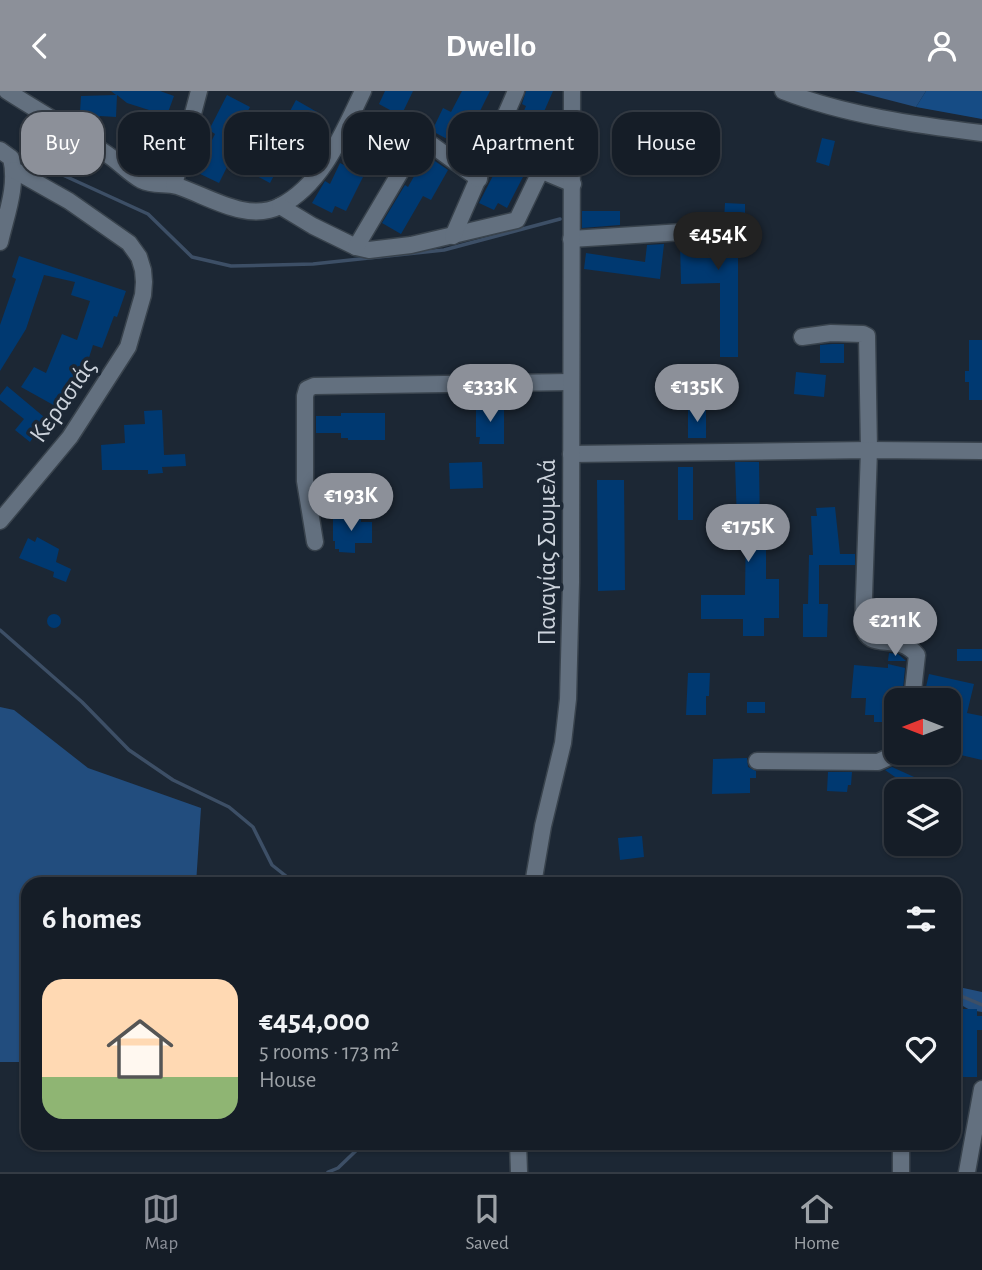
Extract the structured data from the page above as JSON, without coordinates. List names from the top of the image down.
{
  "streets": {
    "street": ["Κερασιάς", "Παναγίας Σουμελά"]
  },
  "north": "left",
  "page": {
    "header": "Dwello",
    "chip": [
      "Buy",
      "Rent",
      "Filters",
      "New",
      "Apartment",
      "House"
    ],
    "price": [
      "€454K",
      "€333K",
      "€135K",
      "€193K",
      "€175K",
      "€211K"
    ],
    "heading": "6 homes",
    "list": [
      {
        "name": "€454,000",
        "note": "5 rooms · 173 m² · House"
      }
    ],
    "tabs": ["Map", "Saved", "Home"]
  }
}
